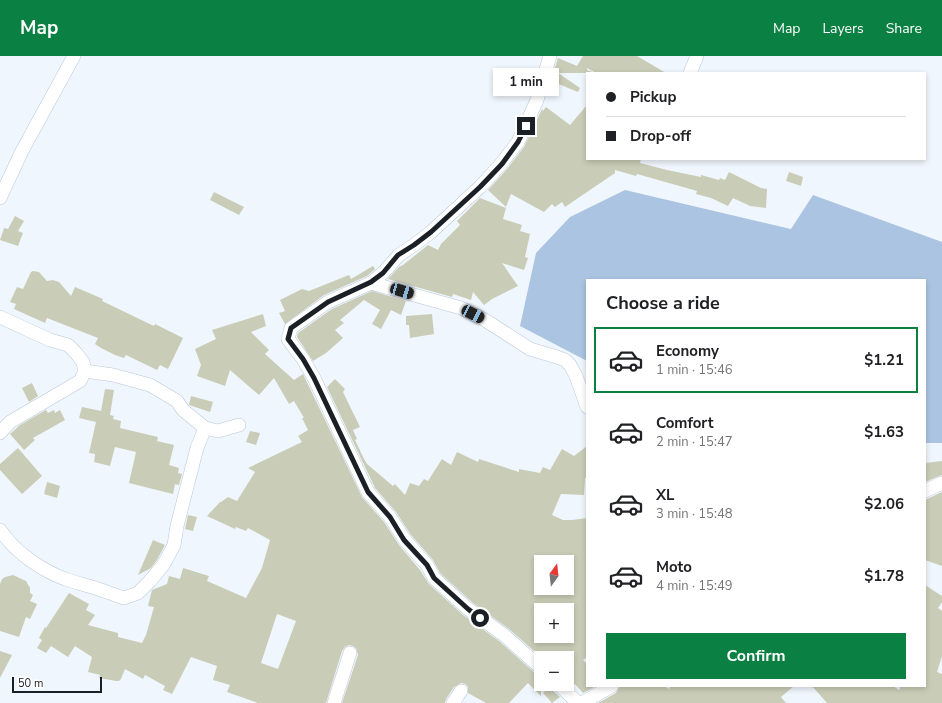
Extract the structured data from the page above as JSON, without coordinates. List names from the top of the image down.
{
  "scale_bar": "50 m",
  "north": "top",
  "page": {
    "header": "Map",
    "nav": ["Map", "Layers", "Share"],
    "bubble": "1 min",
    "banner": ["Pickup", "Drop-off"],
    "heading": "Choose a ride",
    "list": [
      {
        "name": "Economy",
        "note": "1 min · 15:46",
        "value": "$1.21"
      },
      {
        "name": "Comfort",
        "note": "2 min · 15:47",
        "value": "$1.63"
      },
      {
        "name": "XL",
        "note": "3 min · 15:48",
        "value": "$2.06"
      },
      {
        "name": "Moto",
        "note": "4 min · 15:49",
        "value": "$1.78"
      }
    ],
    "map_buttons": ["+", "−"],
    "buttons": "Confirm",
    "scale": "50 m"
  }
}
